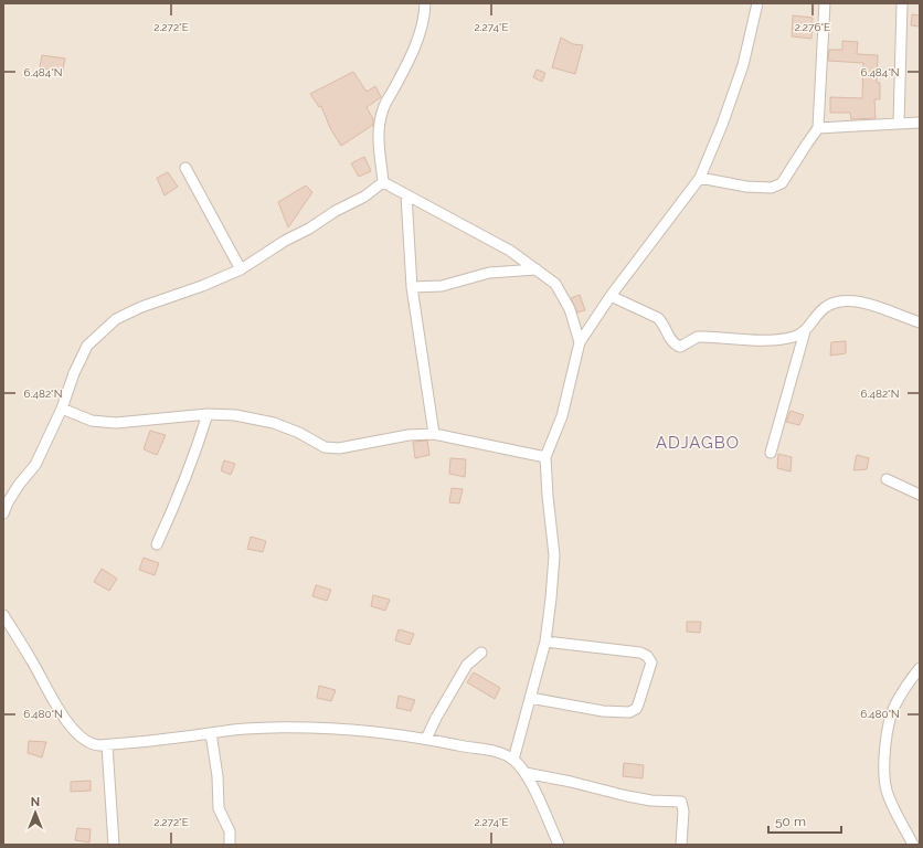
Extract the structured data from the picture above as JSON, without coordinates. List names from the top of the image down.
{
  "districts": ["ADJAGBO"],
  "scale_bar": "50 m",
  "north": "top",
  "coordinates": [
    "2.272°E",
    "2.274°E",
    "2.276°E",
    "6.484°N",
    "6.482°N",
    "6.480°N"
  ]
}
